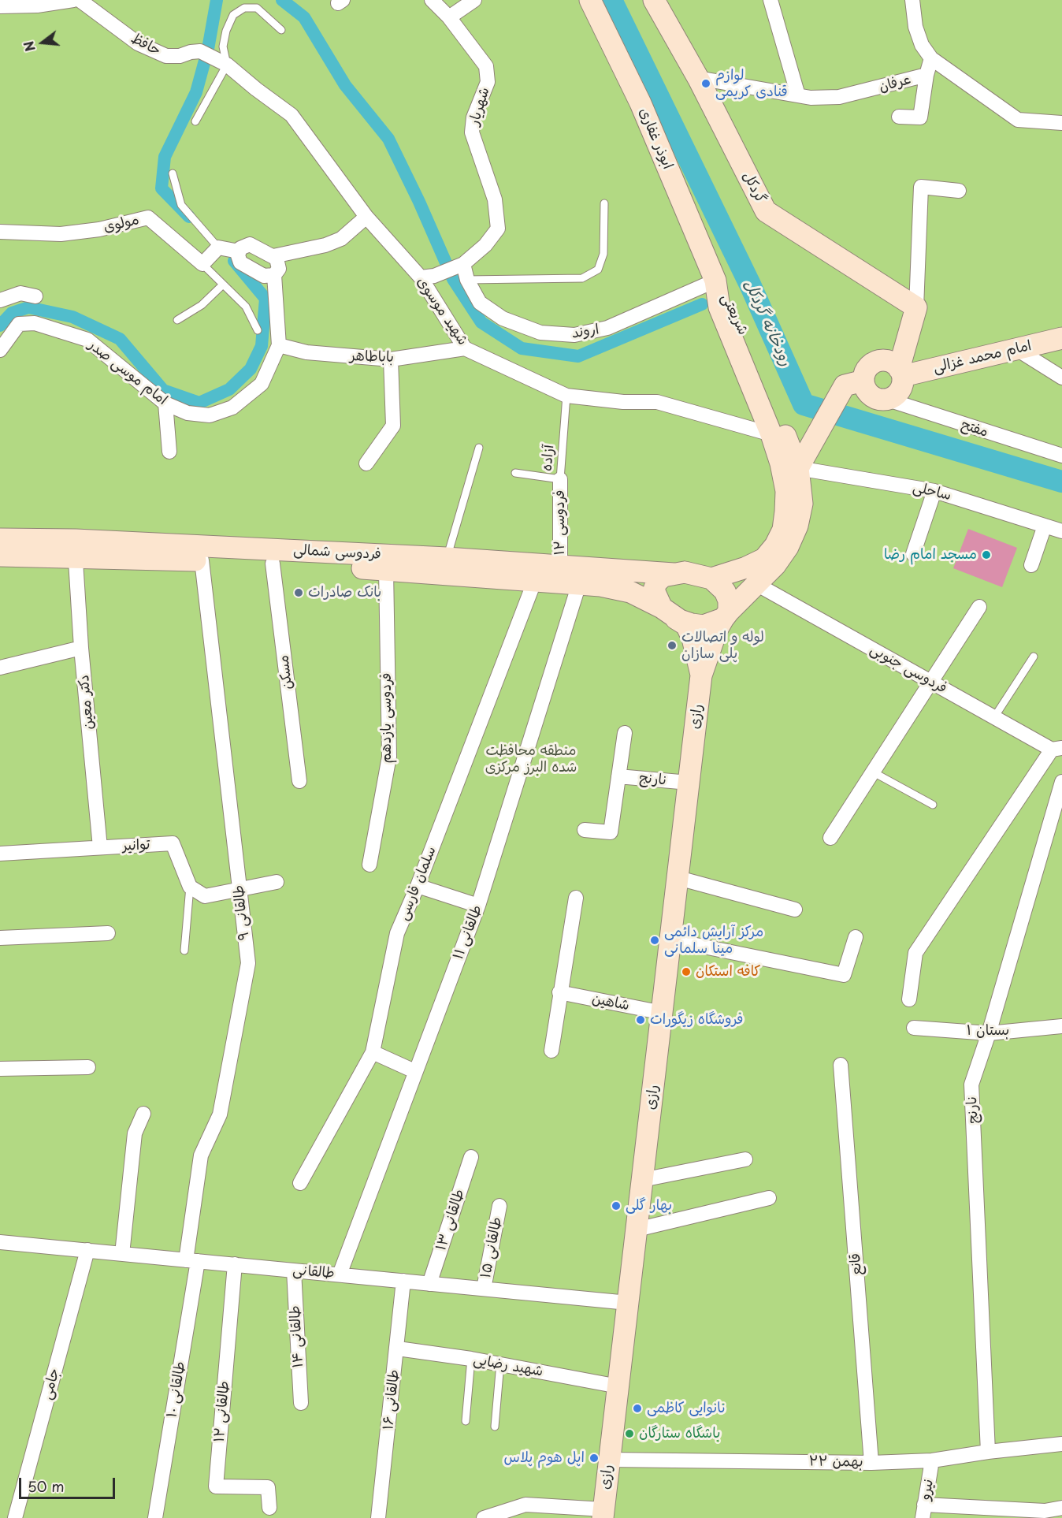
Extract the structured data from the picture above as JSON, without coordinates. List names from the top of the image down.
{
  "streets": {
    "street": [
      "حافظ",
      "عرفان",
      "شهریار",
      "ابوذر غفاری",
      "گردکل",
      "مولوی",
      "شهید موسوی",
      "شریعتی",
      "اروند",
      "باباطاهر",
      "امام محمد غزالی",
      "امام موسی صدر",
      "مفتح",
      "ساحلی",
      "فردوسی ۱۲",
      "فردوسی شمالی",
      "فردوسی جنوبی",
      "مسکن",
      "دکتر معین",
      "رازی",
      "فردوسی یازدهم",
      "نارنج",
      "توانیر",
      "سلمان فارسی",
      "طالقانی ۹",
      "طالقانی ۱۱",
      "شاهین",
      "بستان ۱",
      "طالقانی ۱۳",
      "طالقانی ۱۵",
      "قانع",
      "طالقانی",
      "طالقانی ۱۴",
      "شهید رضایی",
      "جامی",
      "طالقانی ۱۰",
      "طالقانی ۱۶",
      "طالقانی ۱۲",
      "۲۲ بهمن",
      "نیرو"
    ],
    "lane": ["آزاده"]
  },
  "crossings": [
    ["حافظ", "شهید موسوی"],
    ["عرفان", "گردکل"],
    ["شهریار", "اروند"],
    ["ابوذر غفاری", "شریعتی"],
    ["ابوذر غفاری", "اروند"],
    ["شهید موسوی", "شریعتی"],
    ["شهید موسوی", "باباطاهر"],
    ["شهید موسوی", "آزاده"],
    ["شریعتی", "اروند"],
    ["شریعتی", "ساحلی"],
    ["شریعتی", "فردوسی شمالی"],
    ["شریعتی", "فردوسی جنوبی"],
    ["باباطاهر", "امام موسی صدر"],
    ["امام محمد غزالی", "مفتح"],
    ["آزاده", "فردوسی ۱۲"],
    ["فردوسی ۱۲", "فردوسی شمالی"],
    ["فردوسی شمالی", "مسکن"],
    ["فردوسی شمالی", "دکتر معین"],
    ["فردوسی شمالی", "فردوسی یازدهم"],
    ["فردوسی شمالی", "سلمان فارسی"],
    ["فردوسی شمالی", "طالقانی ۹"],
    ["فردوسی شمالی", "طالقانی ۱۱"],
    ["دکتر معین", "توانیر"],
    ["رازی", "نارنج"],
    ["رازی", "شاهین"],
    ["رازی", "طالقانی"],
    ["رازی", "شهید رضایی"],
    ["رازی", "۲۲ بهمن"],
    ["نارنج", "بستان ۱"],
    ["نارنج", "۲۲ بهمن"],
    ["طالقانی ۹", "طالقانی"],
    ["طالقانی ۹", "طالقانی ۱۰"],
    ["طالقانی ۱۱", "طالقانی"],
    ["طالقانی ۱۳", "طالقانی"],
    ["طالقانی ۱۵", "طالقانی"],
    ["قانع", "۲۲ بهمن"],
    ["طالقانی", "طالقانی ۱۴"],
    ["طالقانی", "جامی"],
    ["طالقانی", "طالقانی ۱۰"],
    ["طالقانی", "طالقانی ۱۶"],
    ["طالقانی", "طالقانی ۱۲"],
    ["شهید رضایی", "طالقانی ۱۶"],
    ["۲۲ بهمن", "نیرو"]
  ],
  "water": ["رودخانه گردکل"],
  "parks": ["منطقه محافظت شده البرز مرکزی"],
  "places": [
    "لوازم قنادی کریمی",
    "مسجد امام رضا",
    "بانک صادرات",
    "لوله و اتصالات پلی سازان",
    "مرکز آرایش دائمی مینا سلمانی",
    "کافه استکان",
    "فروشگاه زیگورات",
    "بهار گلی",
    "نانوایی کاظمی",
    "باشگاه ستارگان",
    "اپل هوم پلاس"
  ],
  "scale_bar": "50 m",
  "north": "left"
}
